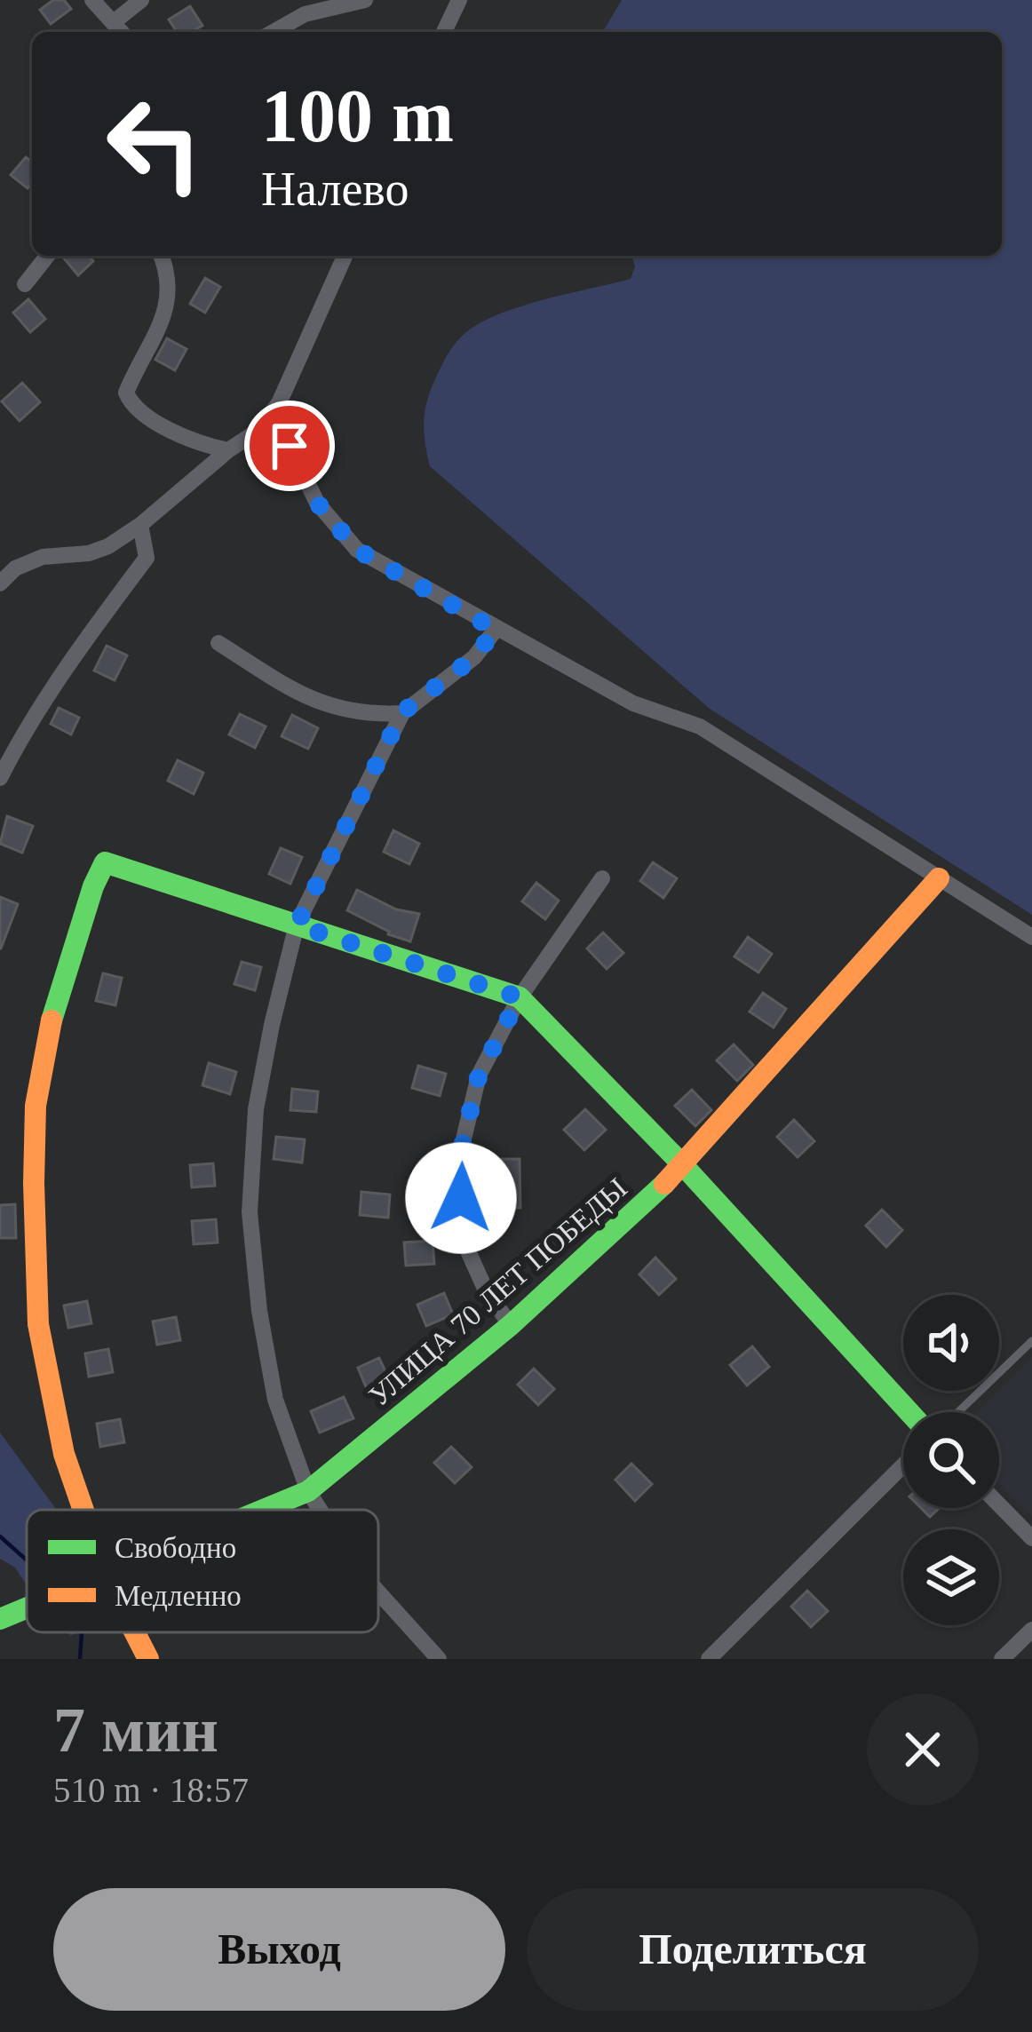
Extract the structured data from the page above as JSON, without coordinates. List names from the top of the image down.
{
  "streets": {
    "street": ["УЛИЦА 70 ЛЕТ ПОБЕДЫ"]
  },
  "legend": ["Свободно", "Медленно"],
  "page": {
    "turn": ["100 m", "Налево"],
    "heading": ["7 мин", "510 m · 18:57"],
    "buttons": ["Выход", "Поделиться"]
  }
}
